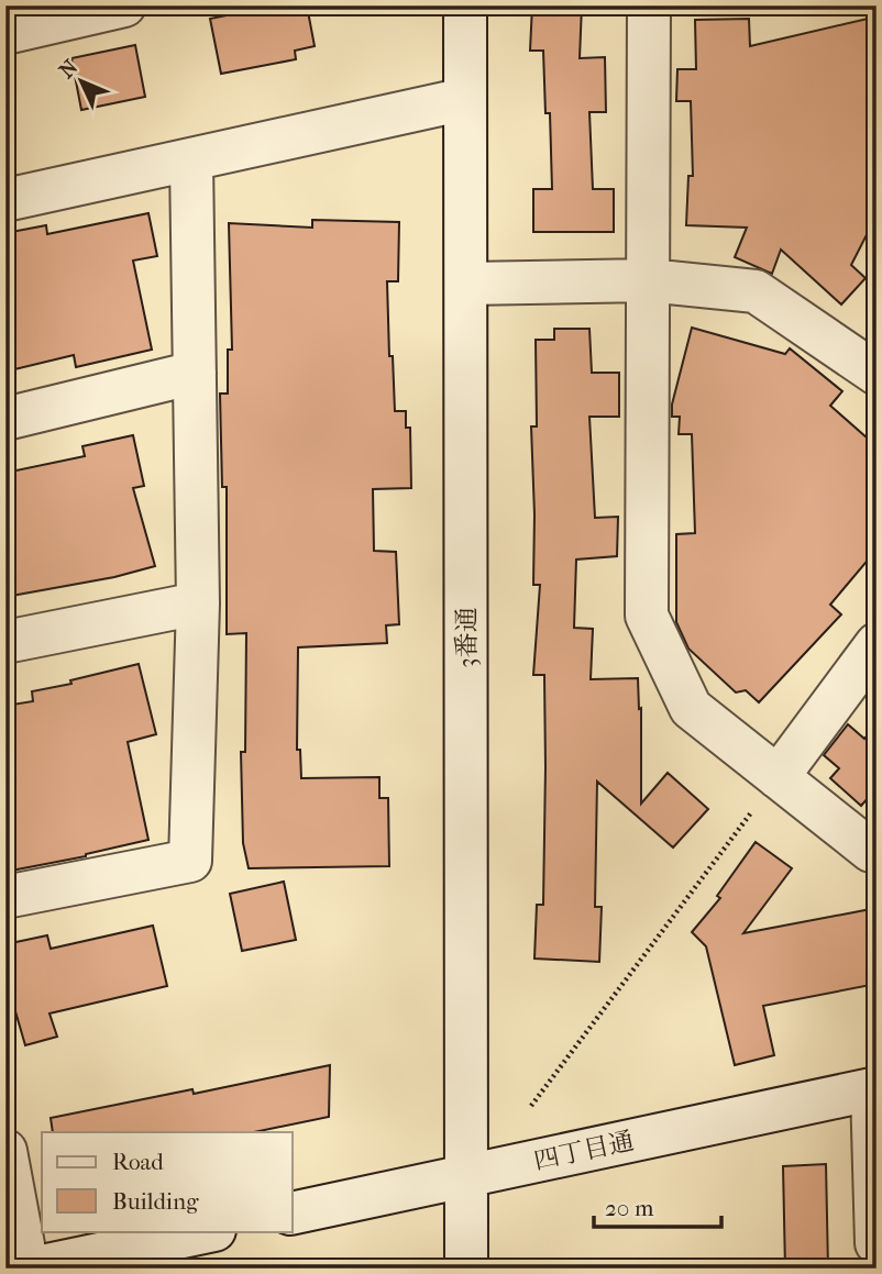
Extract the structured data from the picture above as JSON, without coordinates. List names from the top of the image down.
{
  "streets": {
    "street": ["3番通", "四丁目通"]
  },
  "crossings": [
    ["3番通", "四丁目通"]
  ],
  "legend": ["Road", "Building"],
  "scale_bar": "20 m",
  "north": "top left"
}
